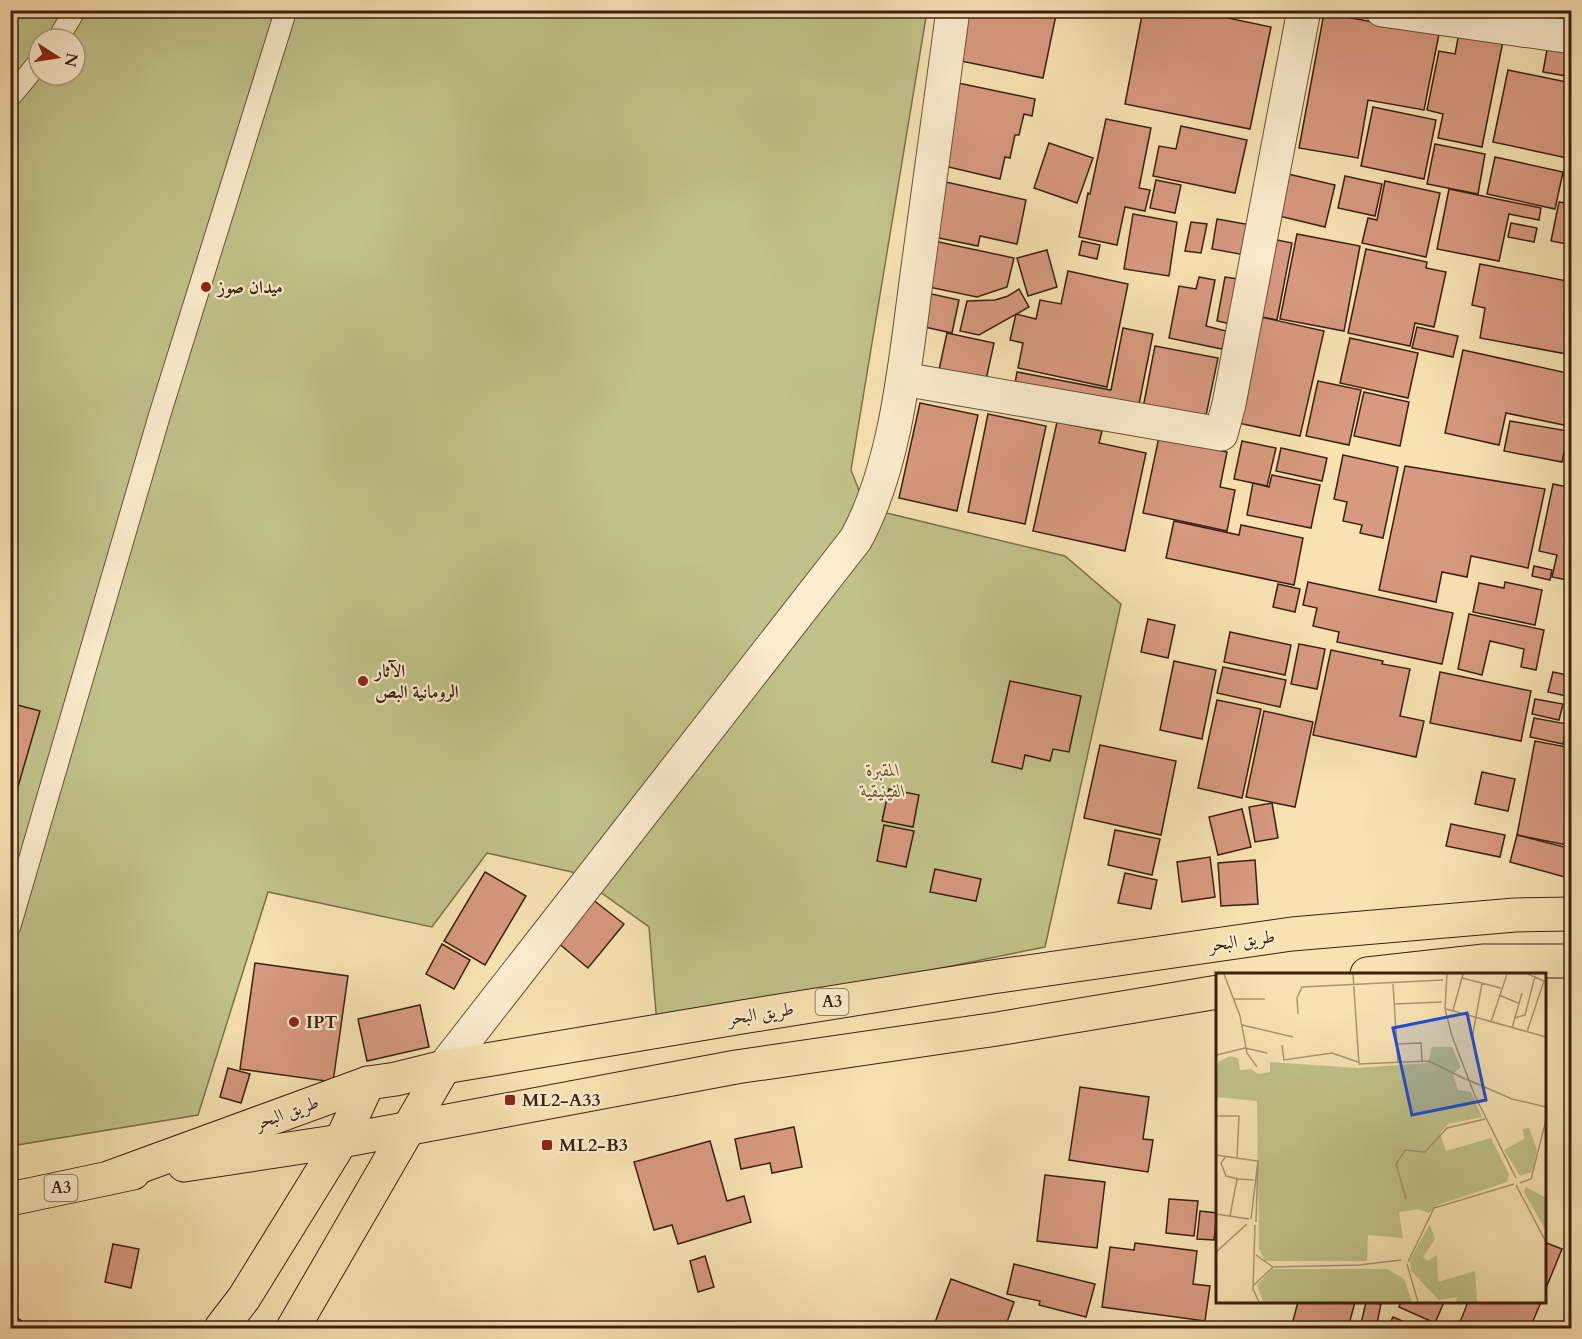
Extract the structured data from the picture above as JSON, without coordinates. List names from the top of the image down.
{
  "streets": {
    "main road": ["طريق البحر", "A3"]
  },
  "parks": ["المقبرة الفينيقية"],
  "places": {
    "other": ["ميدان صوز", "الآثار الرومانية البص", "IPT"],
    "transit": ["ML2-A33", "ML2-B3"]
  },
  "north": "right"
}
